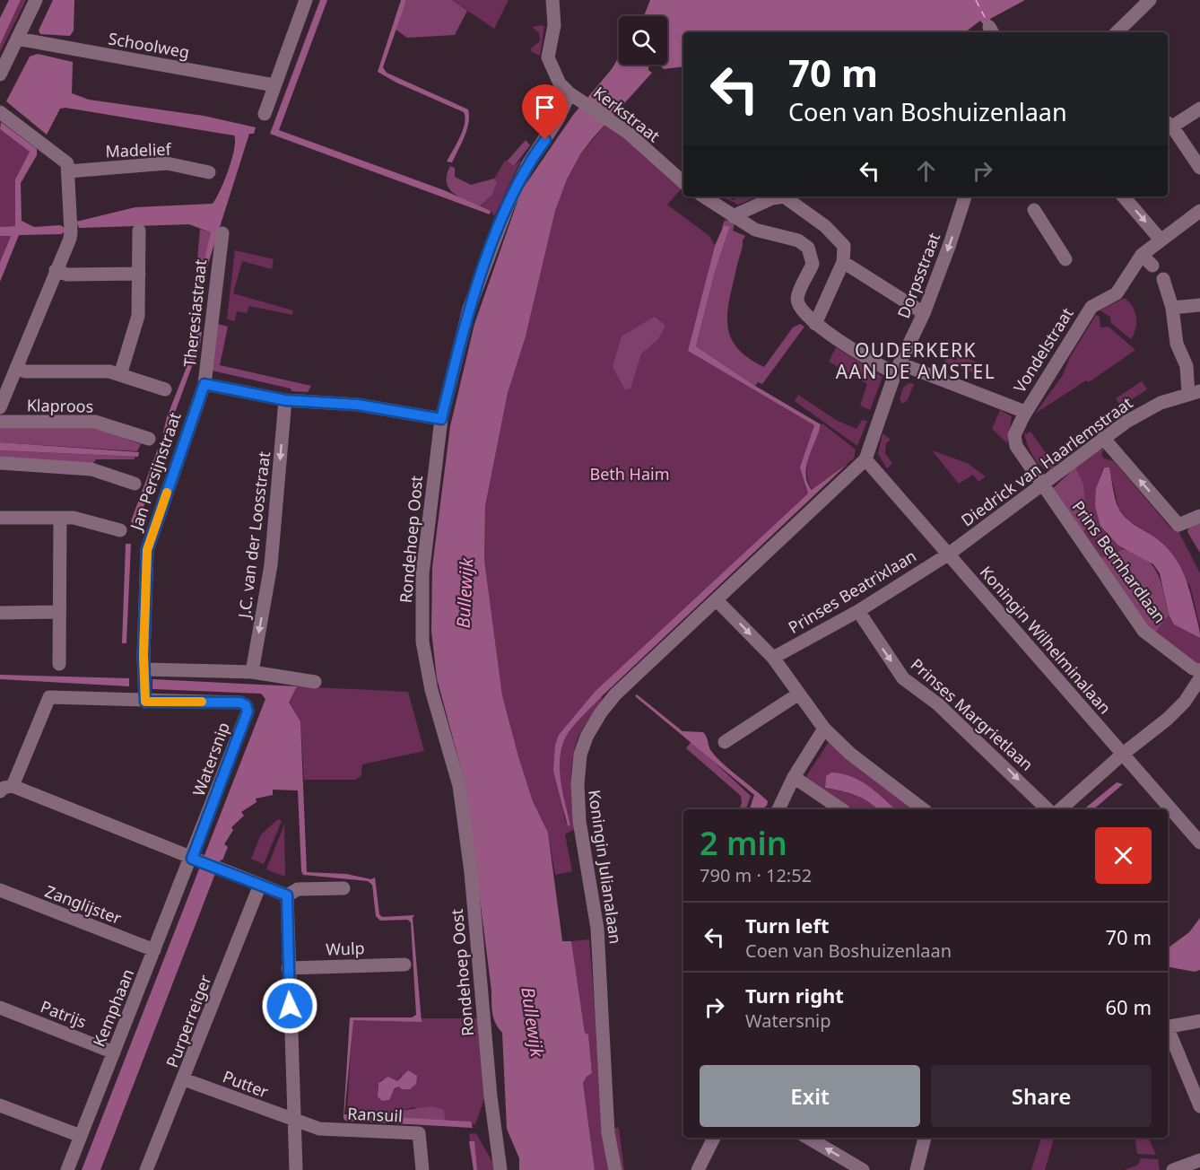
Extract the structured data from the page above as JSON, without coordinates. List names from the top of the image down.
{
  "streets": {
    "street": [
      "Schoolweg",
      "Kerkstraat",
      "Madelief",
      "Dorpsstraat",
      "Theresiastraat",
      "Vondelstraat",
      "Klaproos",
      "Diedrick van Haarlemstraat",
      "Jan Persijnstraat",
      "J.C. van der Loosstraat",
      "Rondehoep Oost",
      "Prins Bernhardlaan",
      "Prinses Beatrixlaan",
      "Koningin Wilhelminalaan",
      "Prinses Margrietlaan",
      "Watersnip",
      "Koningin Julianalaan",
      "Zanglijster",
      "Wulp",
      "Kemphaan",
      "Patrijs",
      "Purperreiger",
      "Putter",
      "Ransuil"
    ]
  },
  "crossings": [
    ["Kerkstraat", "Rondehoep Oost"],
    ["Madelief", "Klaproos"],
    ["Dorpsstraat", "Koningin Wilhelminalaan"],
    ["Dorpsstraat", "Koningin Julianalaan"],
    ["Theresiastraat", "Jan Persijnstraat"],
    ["Theresiastraat", "J.C. van der Loosstraat"],
    ["Theresiastraat", "Rondehoep Oost"],
    ["Vondelstraat", "Diedrick van Haarlemstraat"],
    ["Vondelstraat", "Prins Bernhardlaan"],
    ["Diedrick van Haarlemstraat", "Prins Bernhardlaan"],
    ["Diedrick van Haarlemstraat", "Prinses Beatrixlaan"],
    ["Diedrick van Haarlemstraat", "Koningin Wilhelminalaan"],
    ["Jan Persijnstraat", "Watersnip"],
    ["Prinses Beatrixlaan", "Koningin Wilhelminalaan"],
    ["Prinses Beatrixlaan", "Prinses Margrietlaan"],
    ["Koningin Wilhelminalaan", "Koningin Julianalaan"],
    ["Watersnip", "Kemphaan"],
    ["Zanglijster", "Kemphaan"],
    ["Kemphaan", "Patrijs"],
    ["Purperreiger", "Putter"],
    ["Putter", "Ransuil"]
  ],
  "one_way": ["Dorpsstraat", "J.C. van der Loosstraat"],
  "districts": ["OUDERKERK AAN DE AMSTEL"],
  "water": ["Bullewijk"],
  "parks": ["Beth Haim"],
  "page": {
    "turn": ["70 m", "Coen van Boshuizenlaan"],
    "heading": ["2 min", "790 m · 12:52"],
    "list": [
      {
        "name": "Turn left",
        "note": "Coen van Boshuizenlaan",
        "value": "70 m"
      },
      {
        "name": "Turn right",
        "note": "Watersnip",
        "value": "60 m"
      }
    ],
    "buttons": ["Exit", "Share"]
  }
}
